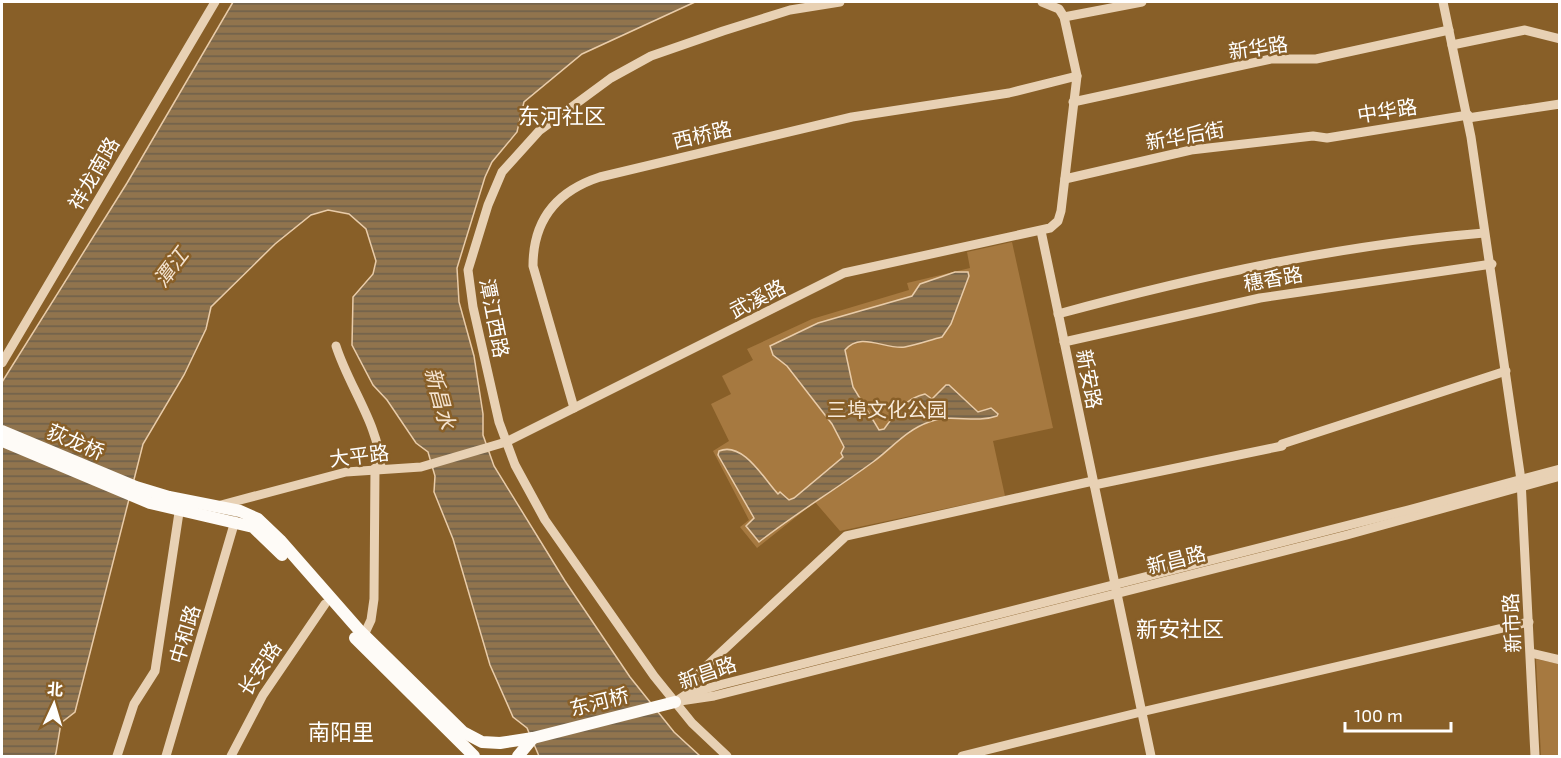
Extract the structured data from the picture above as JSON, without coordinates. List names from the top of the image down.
{
  "streets": {
    "main road": ["荻龙桥", "东河桥"],
    "street": [
      "新华路",
      "中华路",
      "西桥路",
      "新华后街",
      "祥龙南路",
      "穗香路",
      "武溪路",
      "潭江西路",
      "新安路",
      "大平路",
      "新昌路",
      "新市路",
      "中和路",
      "长安路"
    ]
  },
  "crossings": [
    ["新华路", "新市路"],
    ["中华路", "新华后街"],
    ["中华路", "新市路"],
    ["西桥路", "武溪路"],
    ["穗香路", "新安路"],
    ["穗香路", "新市路"],
    ["武溪路", "潭江西路"],
    ["武溪路", "新安路"],
    ["武溪路", "大平路"],
    ["潭江西路", "大平路"],
    ["潭江西路", "新昌路"],
    ["潭江西路", "东河桥"],
    ["新安路", "新昌路"],
    ["大平路", "东河桥"],
    ["新昌路", "新市路"],
    ["新昌路", "东河桥"]
  ],
  "districts": ["东河社区", "新安社区", "南阳里"],
  "water": ["潭江", "新昌水"],
  "parks": ["三埠文化公园"],
  "scale_bar": "100 m",
  "north": "top"
}
